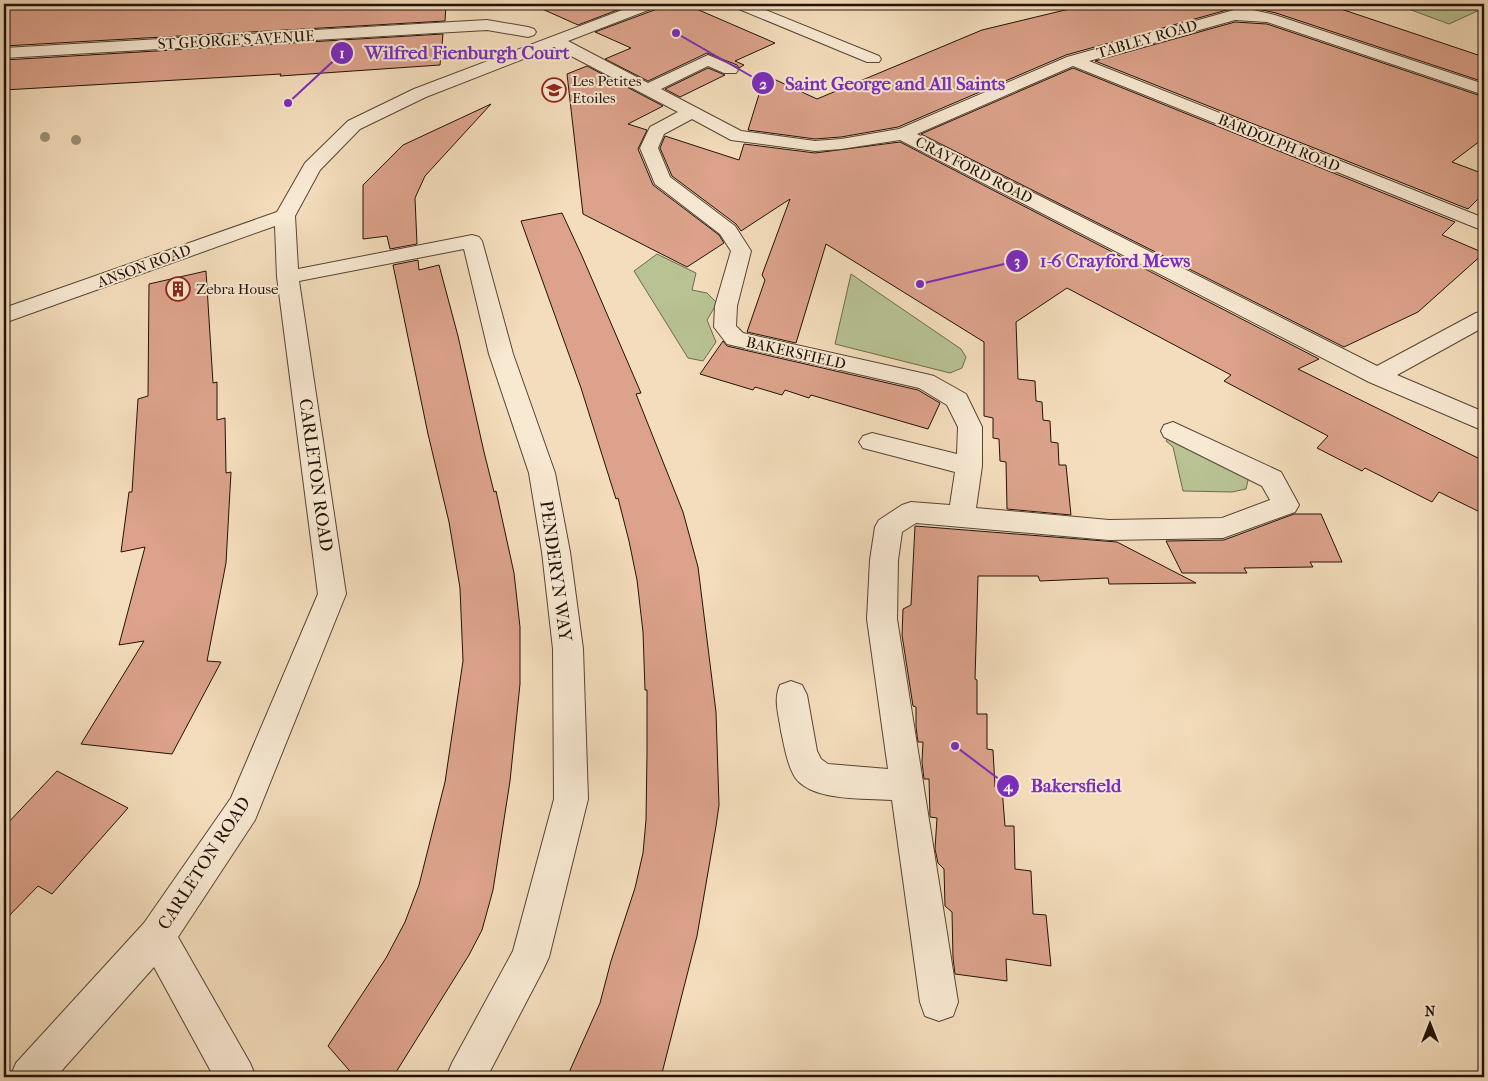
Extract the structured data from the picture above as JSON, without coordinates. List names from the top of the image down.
{
  "streets": {
    "street": [
      "TABLEY ROAD",
      "ST GEORGE'S AVENUE",
      "BARDOLPH ROAD",
      "CRAYFORD ROAD",
      "ANSON ROAD",
      "BAKERSFIELD",
      "CARLETON ROAD",
      "PENDERYN WAY"
    ]
  },
  "crossings": [
    ["TABLEY ROAD", "BARDOLPH ROAD"],
    ["TABLEY ROAD", "CRAYFORD ROAD"],
    ["CRAYFORD ROAD", "BAKERSFIELD"],
    ["ANSON ROAD", "CARLETON ROAD"],
    ["CARLETON ROAD", "PENDERYN WAY"]
  ],
  "places": {
    "other": [
      "Saint George and All Saints",
      "Wilfred Fienburgh Court",
      "1-6 Crayford Mews",
      "Bakersfield"
    ],
    "school or university": ["Les Petites Etoiles"],
    "building": ["Zebra House"]
  },
  "north": "top"
}
